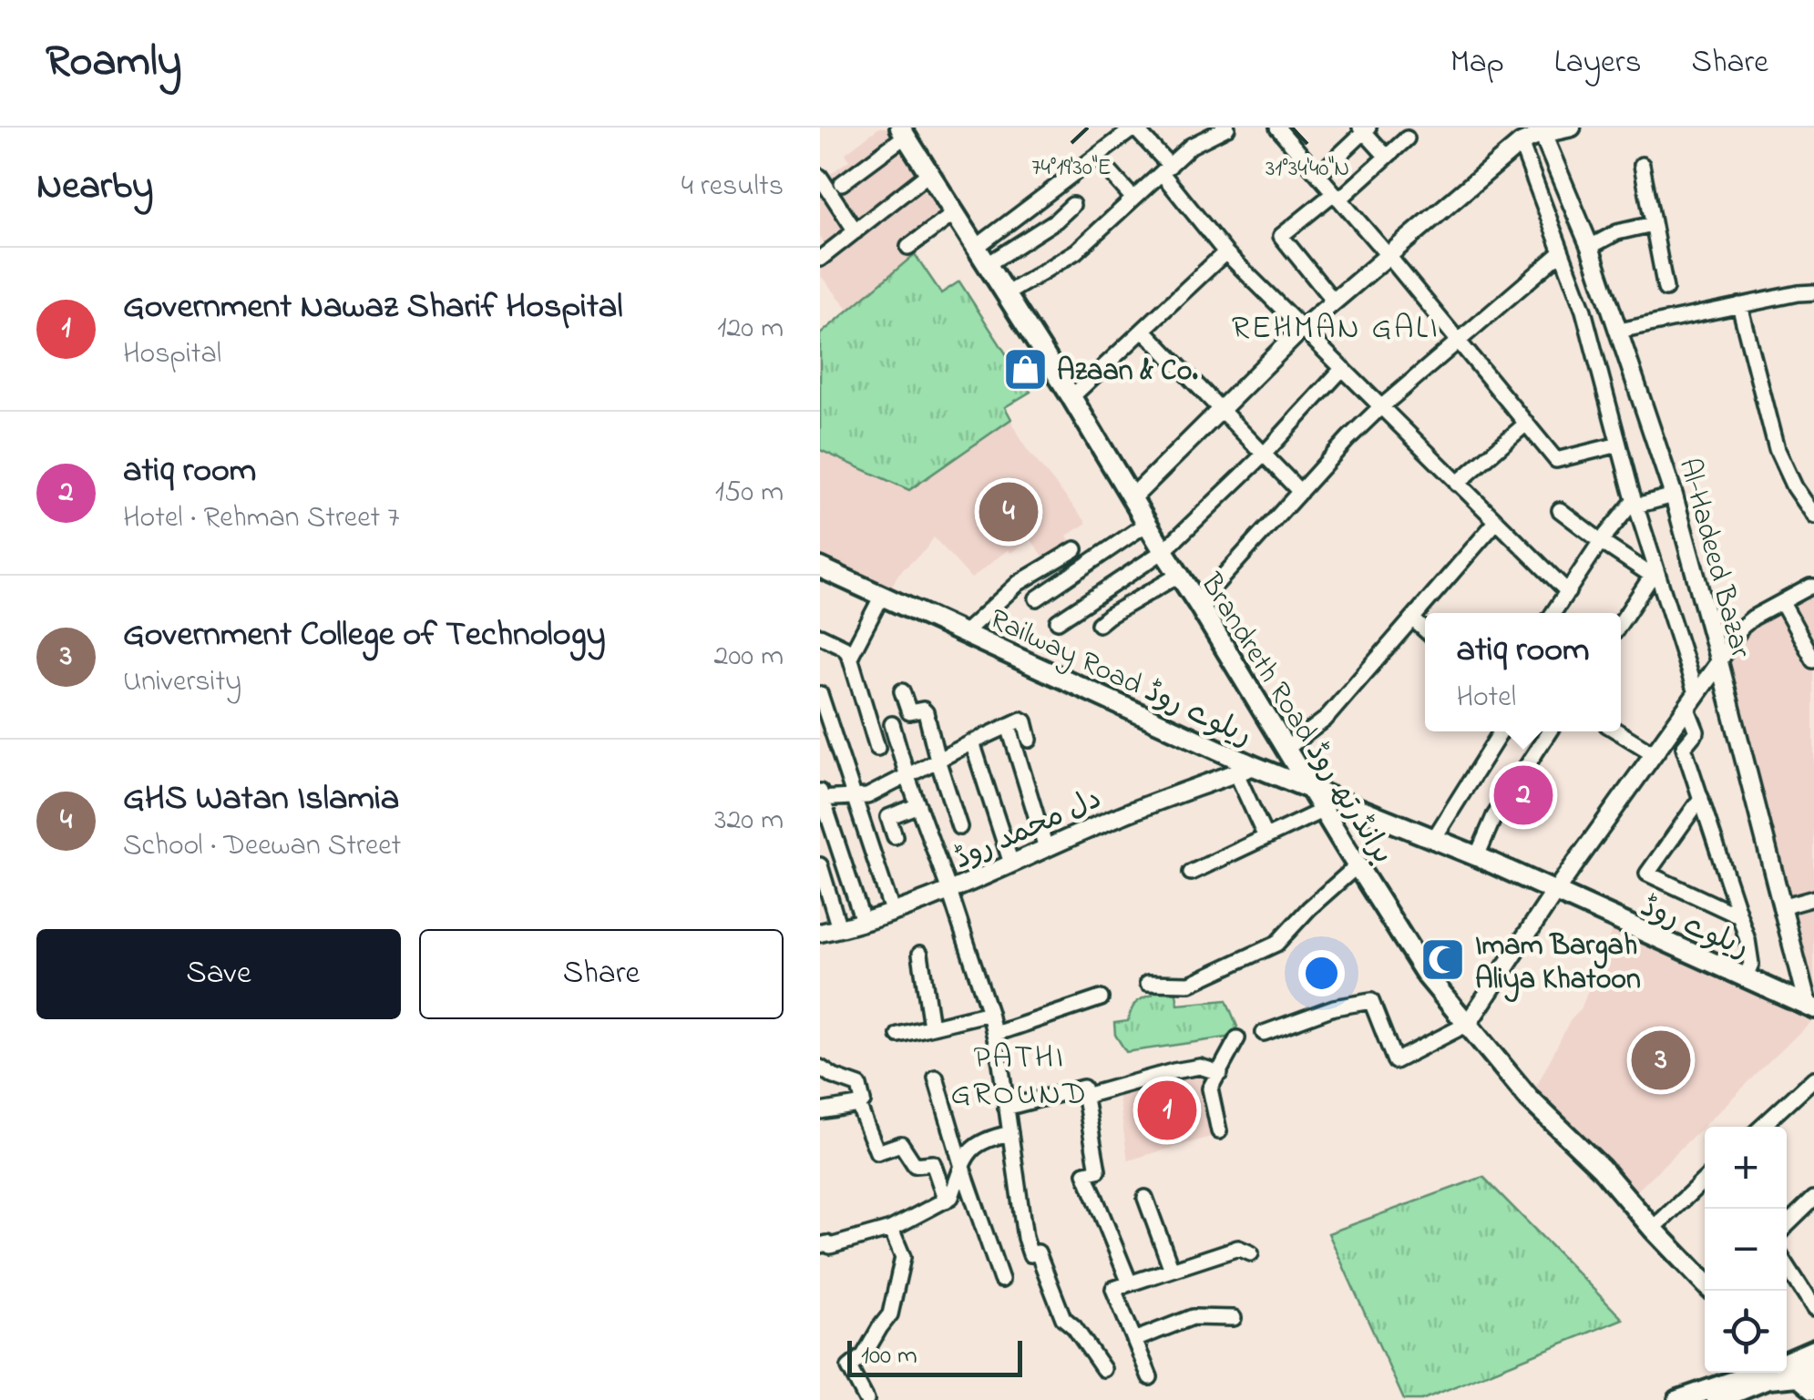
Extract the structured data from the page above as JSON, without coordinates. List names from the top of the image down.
{
  "streets": {
    "main road": ["Railway Road ریلوے روڈ", "Brandreth Road برانڈرتھ روڈ", "ریلوے روڈ"],
    "street": ["Al-Hadeed Bazar", "دل محمد روڈ"]
  },
  "crossings": [
    ["Al-Hadeed Bazar", "ریلوے روڈ"],
    ["Railway Road ریلوے روڈ", "Brandreth Road برانڈرتھ روڈ"],
    ["Railway Road ریلوے روڈ", "دل محمد روڈ"],
    ["Railway Road ریلوے روڈ", "ریلوے روڈ"]
  ],
  "districts": ["REHMAN GALI", "PATHI GROUND"],
  "places": {
    "shop": ["Azaan & Co."],
    "mosque": ["Imam Bargah Aliya Khatoon"]
  },
  "scale_bar": "100 m",
  "page": {
    "header": "Roamly",
    "nav": ["Map", "Layers", "Share"],
    "heading": ["Nearby", "4 results"],
    "list": [
      {
        "mark": "1",
        "name": "Government Nawaz Sharif Hospital",
        "note": "Hospital",
        "value": "120 m"
      },
      {
        "mark": "2",
        "name": "atiq room",
        "note": "Hotel · Rehman Street 7",
        "value": "150 m"
      },
      {
        "mark": "3",
        "name": "Government College of Technology",
        "note": "University",
        "value": "200 m"
      },
      {
        "mark": "4",
        "name": "GHS Watan Islamia",
        "note": "School · Deewan Street",
        "value": "320 m"
      }
    ],
    "pins": [
      "4",
      "2",
      "3",
      "1"
    ],
    "popup": ["atiq room", "Hotel"],
    "buttons": ["Save", "Share"],
    "map_buttons": ["+", "−"],
    "scale": "100 m"
  },
  "coordinates": ["74°19'30\"E", "31°34'40\"N"]
}
